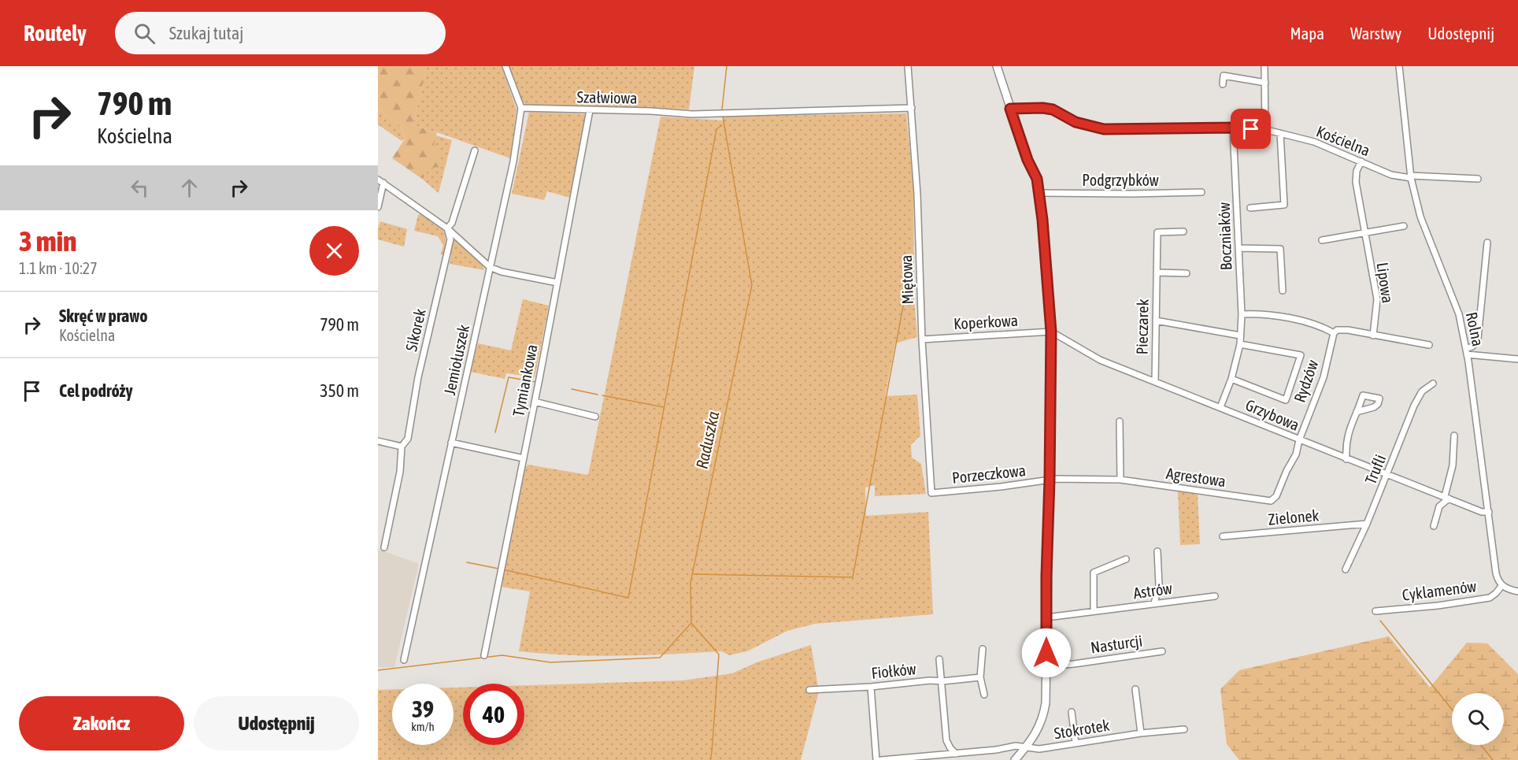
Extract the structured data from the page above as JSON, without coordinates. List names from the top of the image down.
{
  "streets": {
    "street": [
      "Szałwiowa",
      "Kościelna",
      "Podgrzybków",
      "Boczniaków",
      "Miętowa",
      "Lipowa",
      "Koperkowa",
      "Pieczarek",
      "Rolna",
      "Sikorek",
      "Jemiołuszek",
      "Tymiankowa",
      "Rydzów",
      "Grzybowa",
      "Trufli",
      "Porzeczkowa",
      "Agrestowa",
      "Zielonek",
      "Astrów",
      "Cyklamenów",
      "Nasturcji",
      "Fiołków",
      "Stokrotek"
    ]
  },
  "crossings": [
    ["Szałwiowa", "Miętowa"],
    ["Szałwiowa", "Jemiołuszek"],
    ["Szałwiowa", "Tymiankowa"],
    ["Kościelna", "Boczniaków"],
    ["Kościelna", "Lipowa"],
    ["Kościelna", "Rolna"],
    ["Boczniaków", "Grzybowa"],
    ["Miętowa", "Koperkowa"],
    ["Miętowa", "Porzeczkowa"],
    ["Koperkowa", "Grzybowa"],
    ["Pieczarek", "Grzybowa"],
    ["Rolna", "Grzybowa"],
    ["Rolna", "Cyklamenów"],
    ["Rydzów", "Grzybowa"],
    ["Rydzów", "Agrestowa"],
    ["Grzybowa", "Trufli"],
    ["Grzybowa", "Agrestowa"],
    ["Trufli", "Zielonek"],
    ["Porzeczkowa", "Agrestowa"]
  ],
  "water": ["Raduszka"],
  "page": {
    "header": "Routely",
    "search": "Szukaj tutaj",
    "nav": ["Mapa", "Warstwy", "Udostępnij"],
    "turn": ["790 m", "Kościelna"],
    "heading": ["3 min", "1.1 km · 10:27"],
    "list": [
      {
        "name": "Skręć w prawo",
        "note": "Kościelna",
        "value": "790 m"
      },
      {
        "name": "Cel podróży",
        "value": "350 m"
      }
    ],
    "speed": "39 km/h",
    "limit": "40",
    "buttons": ["Zakończ", "Udostępnij"]
  }
}
